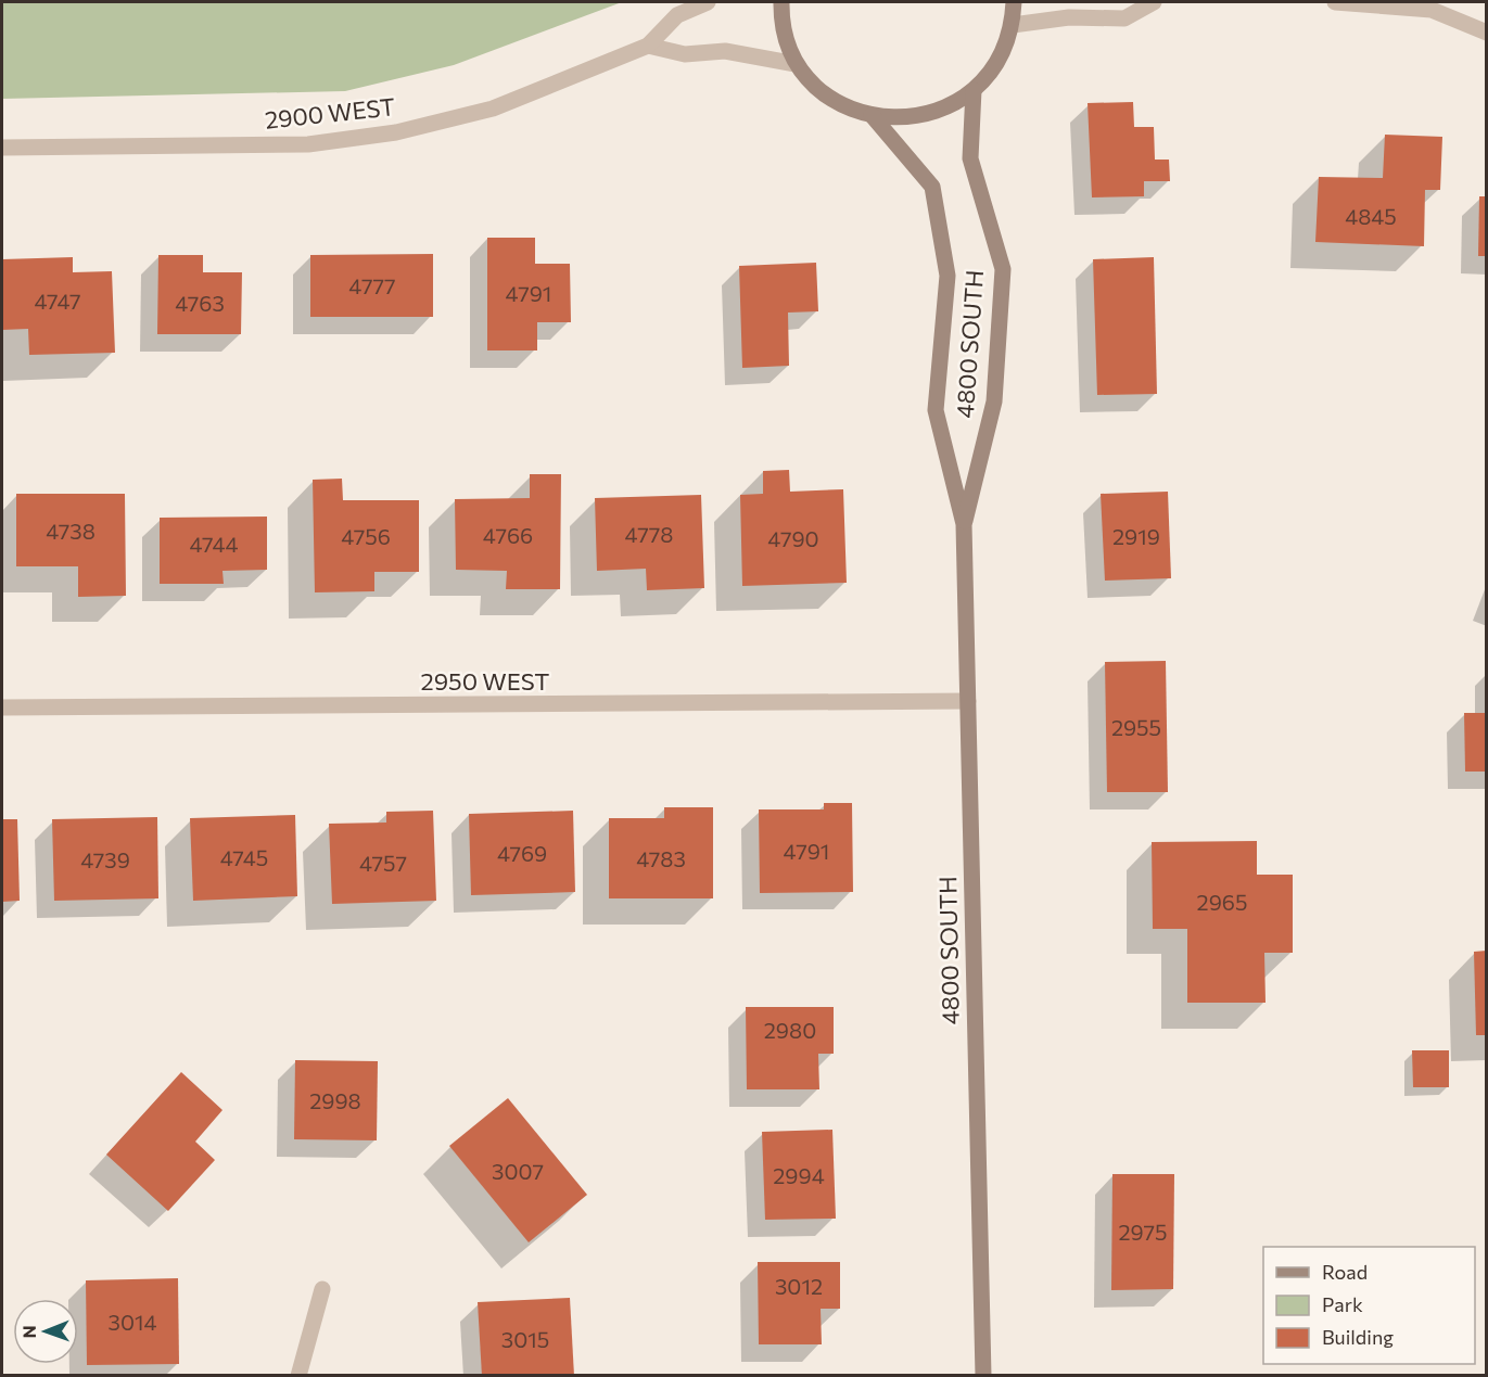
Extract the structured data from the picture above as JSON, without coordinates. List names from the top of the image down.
{
  "streets": {
    "main road": ["4800 SOUTH"],
    "street": ["2900 WEST", "2950 WEST"]
  },
  "crossings": [
    ["4800 SOUTH", "2950 WEST"]
  ],
  "house_numbers": [
    "4845",
    "4777",
    "4791",
    "4747",
    "4763",
    "4738",
    "4778",
    "4766",
    "4756",
    "2919",
    "4790",
    "4744",
    "2955",
    "4791",
    "4769",
    "4745",
    "4783",
    "4739",
    "4757",
    "2965",
    "2980",
    "2998",
    "3007",
    "2994",
    "2975",
    "3012",
    "3014",
    "3015"
  ],
  "legend": ["Road", "Park", "Building"],
  "north": "left"
}
